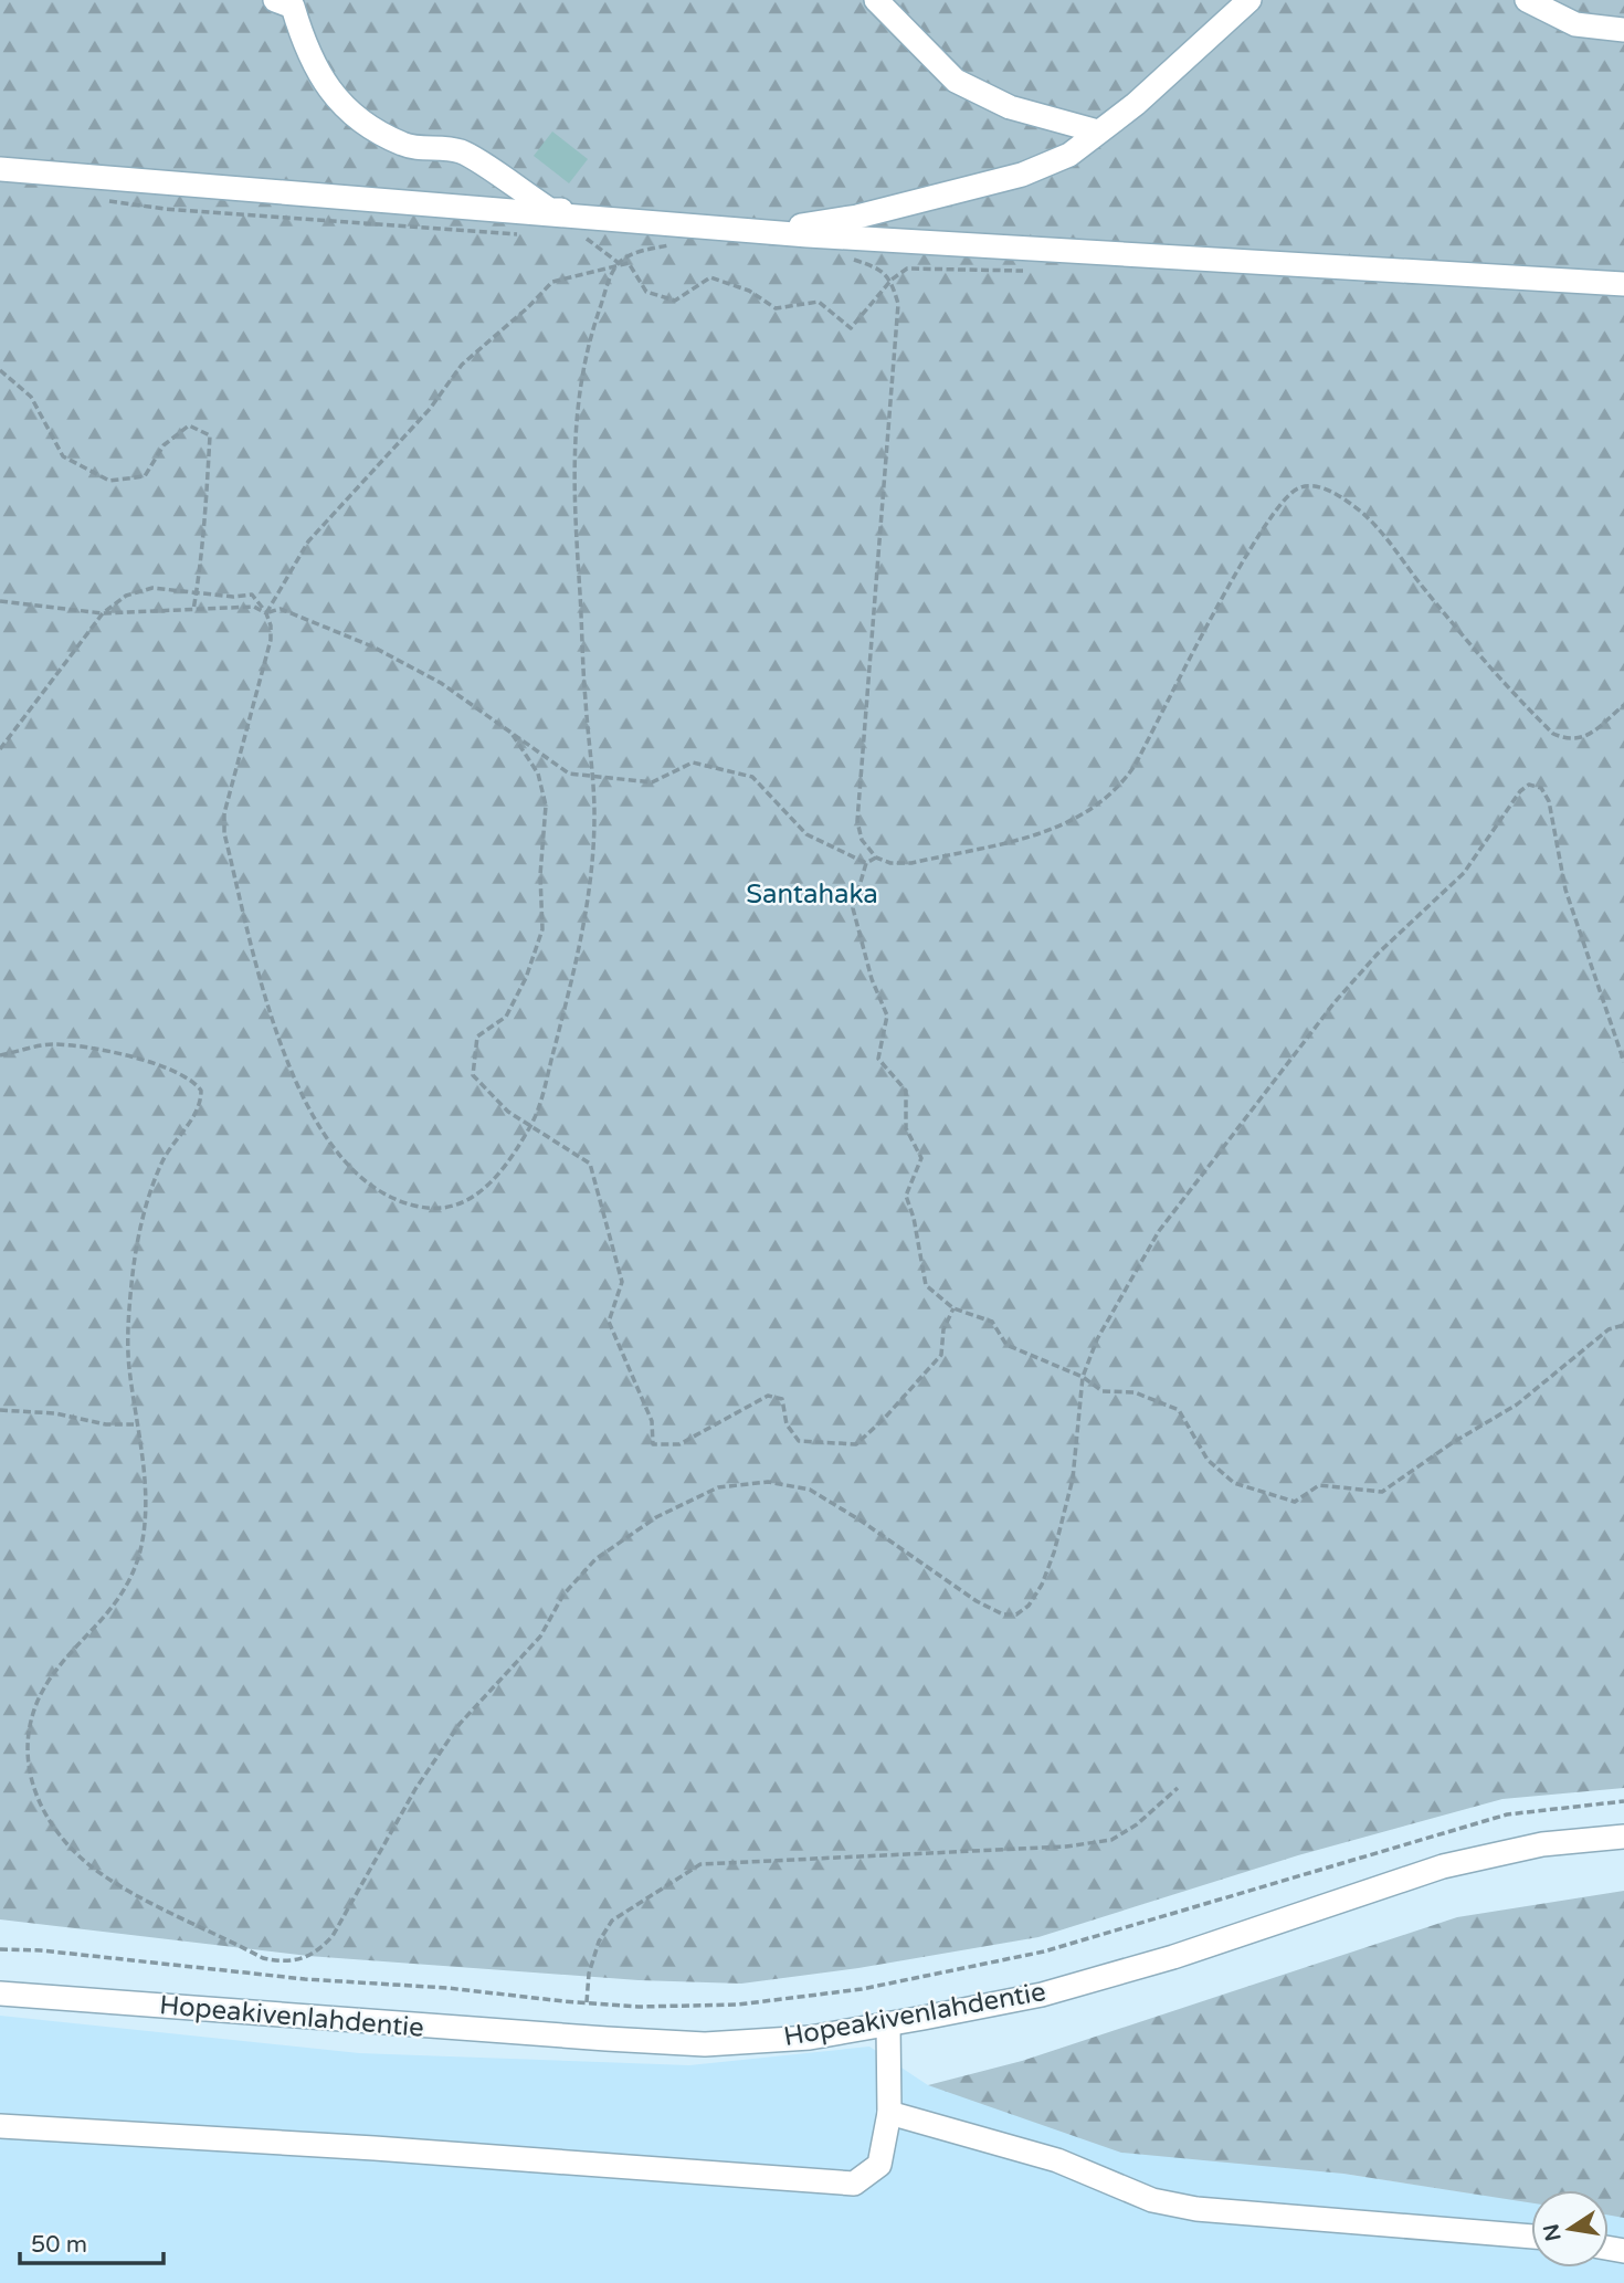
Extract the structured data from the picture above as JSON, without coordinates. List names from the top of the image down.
{
  "streets": {
    "street": ["Hopeakivenlahdentie"]
  },
  "parks": ["Santahaka"],
  "scale_bar": "50 m",
  "north": "left"
}
